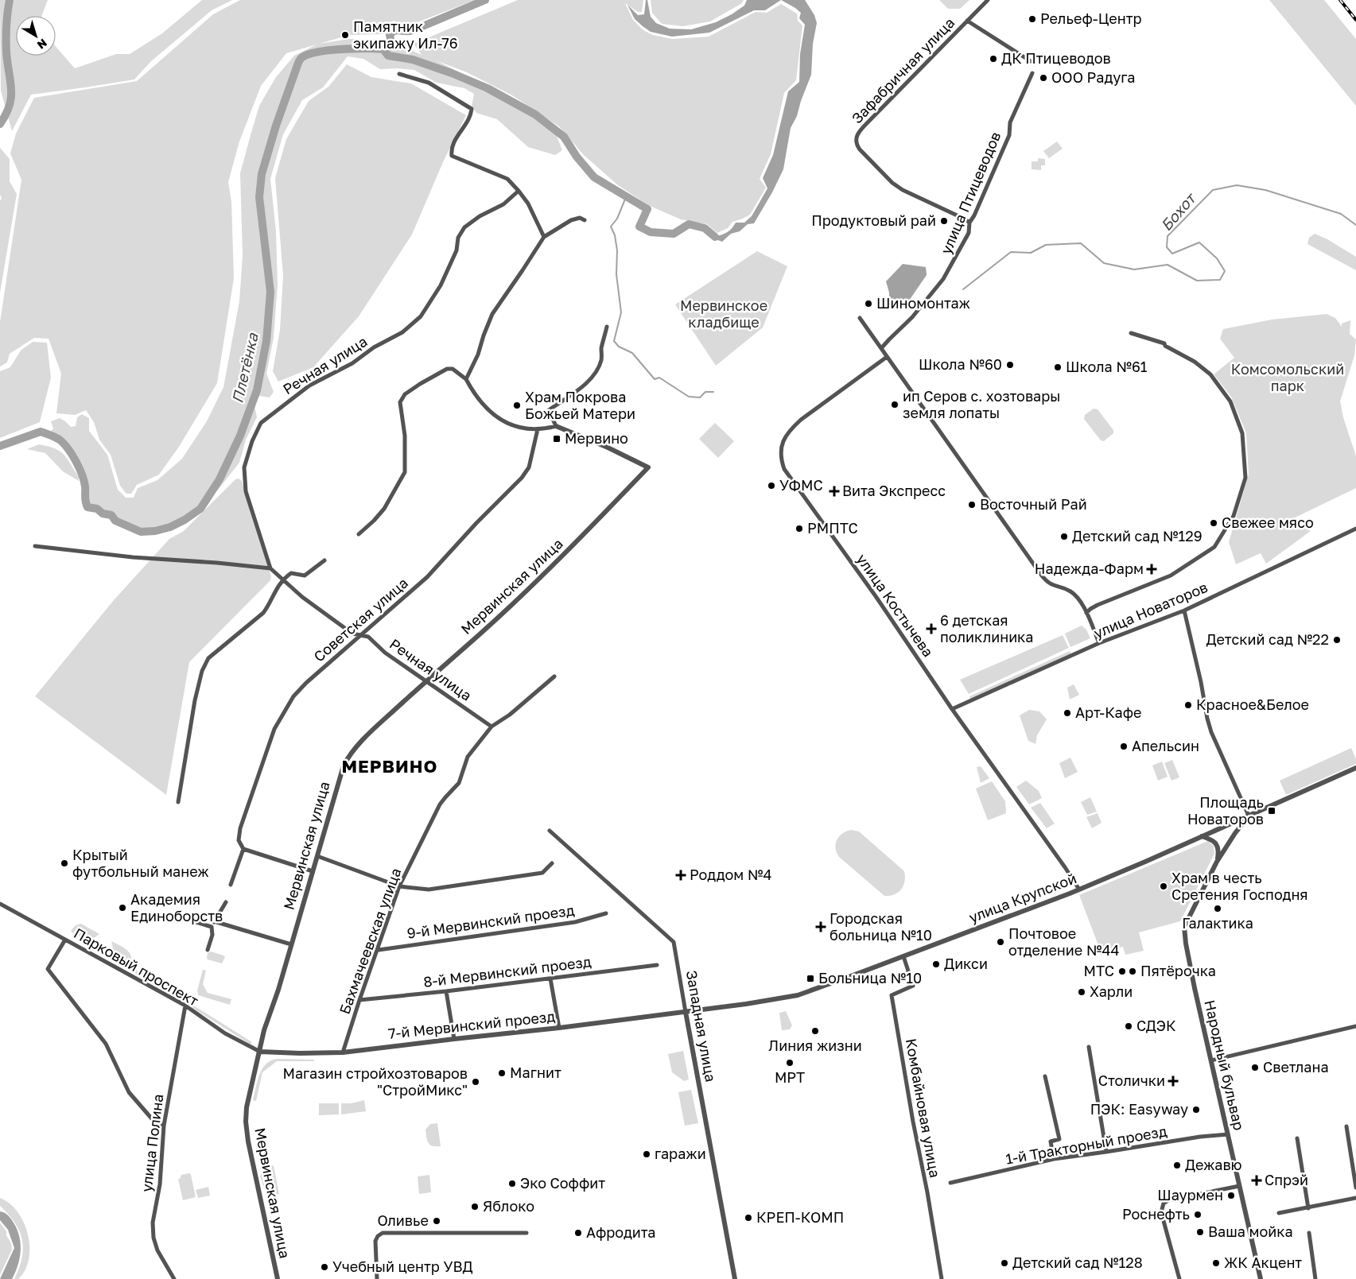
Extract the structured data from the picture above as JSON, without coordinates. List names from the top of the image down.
{
  "streets": {
    "street": [
      "Зафабричная улица",
      "улица Птицеводов",
      "Речная улица",
      "Мервинская улица",
      "улица Костычева",
      "улица Новаторов",
      "Советская улица",
      "улица Крупской",
      "9-й Мервинский проезд",
      "Бахмачеевская улица",
      "Парковый проспект",
      "8-й Мервинский проезд",
      "7-й Мервинский проезд",
      "Западная улица",
      "Народный бульвар",
      "Комбайновая улица",
      "улица Полина",
      "1-й Тракторный проезд"
    ]
  },
  "crossings": [
    ["Зафабричная улица", "улица Птицеводов"],
    ["Речная улица", "Мервинская улица"],
    ["Речная улица", "Советская улица"],
    ["Речная улица", "Бахмачеевская улица"],
    ["Мервинская улица", "Парковый проспект"],
    ["Мервинская улица", "7-й Мервинский проезд"],
    ["улица Костычева", "улица Новаторов"],
    ["улица Костычева", "улица Крупской"],
    ["улица Крупской", "7-й Мервинский проезд"],
    ["улица Крупской", "Западная улица"],
    ["улица Крупской", "Народный бульвар"],
    ["улица Крупской", "Комбайновая улица"],
    ["9-й Мервинский проезд", "Бахмачеевская улица"],
    ["Бахмачеевская улица", "8-й Мервинский проезд"],
    ["Бахмачеевская улица", "7-й Мервинский проезд"],
    ["Парковый проспект", "7-й Мервинский проезд"],
    ["Парковый проспект", "улица Полина"],
    ["7-й Мервинский проезд", "Западная улица"],
    ["Народный бульвар", "1-й Тракторный проезд"]
  ],
  "districts": ["МЕРВИНО"],
  "water": ["Бохот", "Плетёнка"],
  "parks": ["Мервинское кладбище", "Комсомольский парк"],
  "places": {
    "other": [
      "Рельеф-Центр",
      "Памятник экипажу Ил-76",
      "ДК Птицеводов",
      "ООО Радуга",
      "Продуктовый рай",
      "Шиномонтаж",
      "Школа №60",
      "Школа №61",
      "ип Серов с. хозтовары земля лопаты",
      "Храм Покрова Божьей Матери",
      "УФМС",
      "Восточный Рай",
      "Свежее мясо",
      "РМПТС",
      "Детский сад №129",
      "Детский сад №22",
      "Красное&Белое",
      "Арт-Кафе",
      "Апельсин",
      "Крытый футбольный манеж",
      "Храм в честь Сретения Господня",
      "Академия Единоборств",
      "Галактика",
      "Почтовое отделение №44",
      "Дикси",
      "МТС",
      "Пятёрочка",
      "Харли",
      "СДЭК",
      "Линия жизни",
      "МРТ",
      "Светлана",
      "Магнит",
      "Магазин стройхозтоваров \"СтройМикс\"",
      "ПЭК: Easyway",
      "гаражи",
      "Дежавю",
      "Эко Соффит",
      "Шаурмен",
      "Яблоко",
      "Роснефть",
      "КРЕП-КОМП",
      "Оливье",
      "Ваша мойка",
      "Афродита",
      "Детский сад №128",
      "ЖК Акцент",
      "Учебный центр УВД"
    ],
    "transit": ["Мервино", "Площадь Новаторов", "Больница №10"],
    "health": [
      "Вита Экспресс",
      "Надежда-Фарм",
      "6 детская поликлиника",
      "Роддом №4",
      "Городская больница №10",
      "Столички",
      "Спрэй"
    ]
  },
  "north": "bottom right"
}
